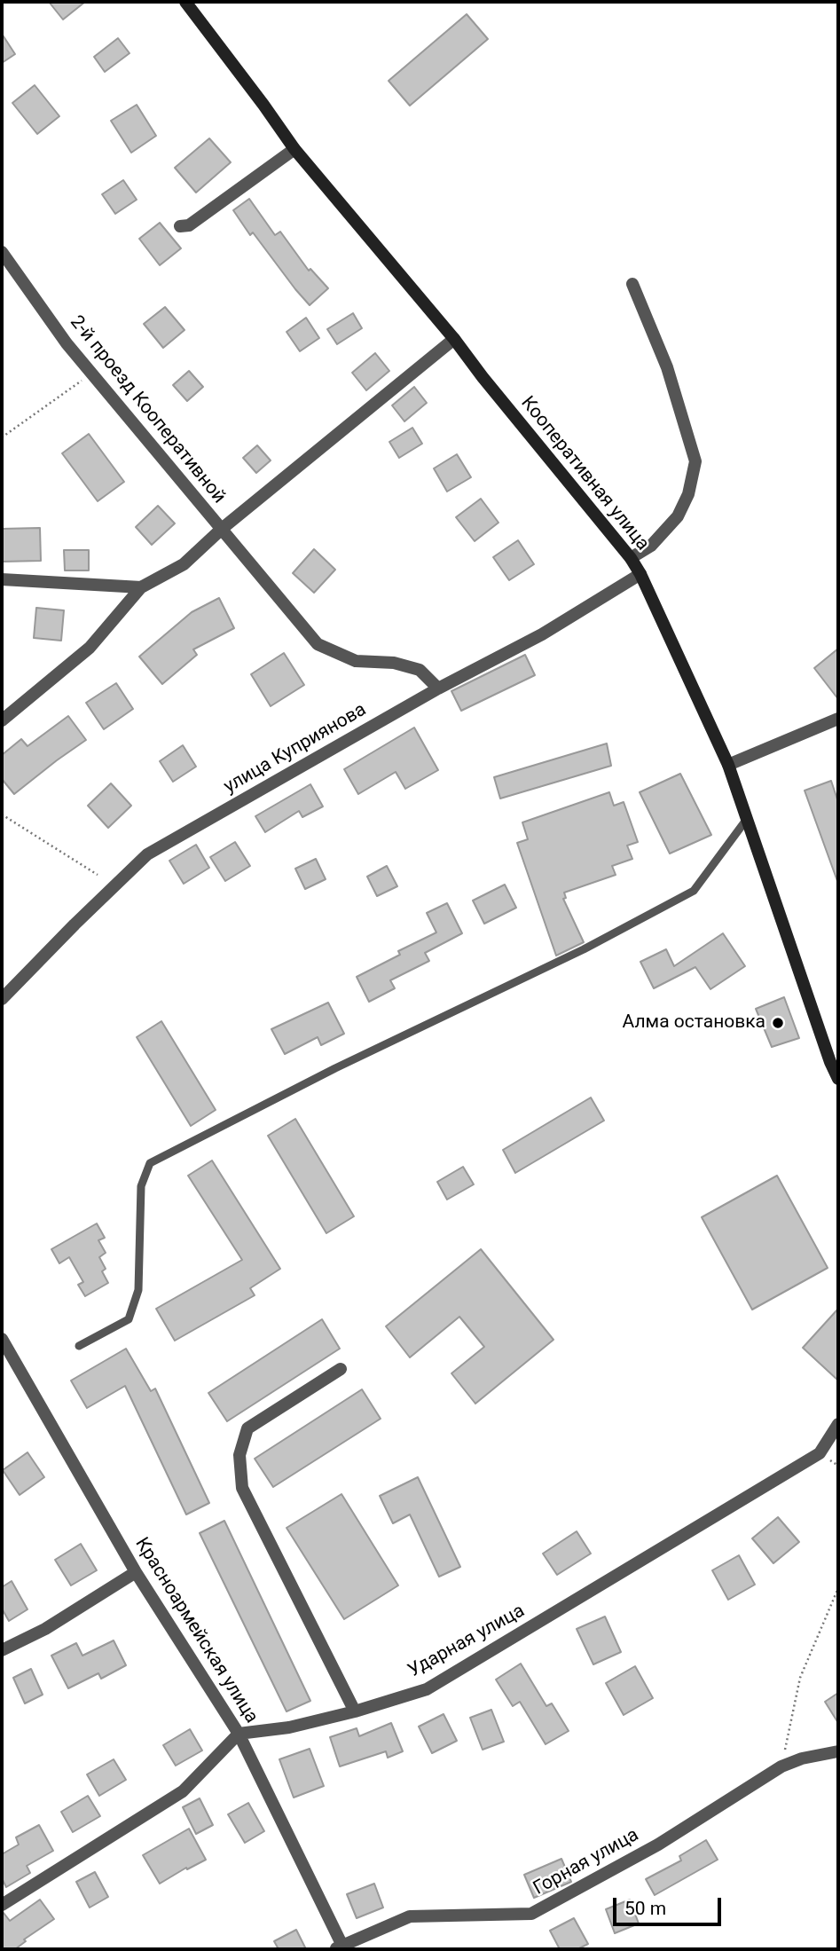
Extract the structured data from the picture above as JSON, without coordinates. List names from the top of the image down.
{
  "streets": {
    "main road": ["Кооперативная улица"],
    "street": [
      "2-й проезд Кооперативной",
      "улица Куприянова",
      "Красноармейская улица",
      "Ударная улица",
      "Горная улица"
    ]
  },
  "crossings": [
    ["2-й проезд Кооперативной", "Кооперативная улица"],
    ["Кооперативная улица", "улица Куприянова"],
    ["Красноармейская улица", "Ударная улица"],
    ["Красноармейская улица", "Горная улица"]
  ],
  "places": ["Алма остановка"],
  "scale_bar": "50 m"
}
